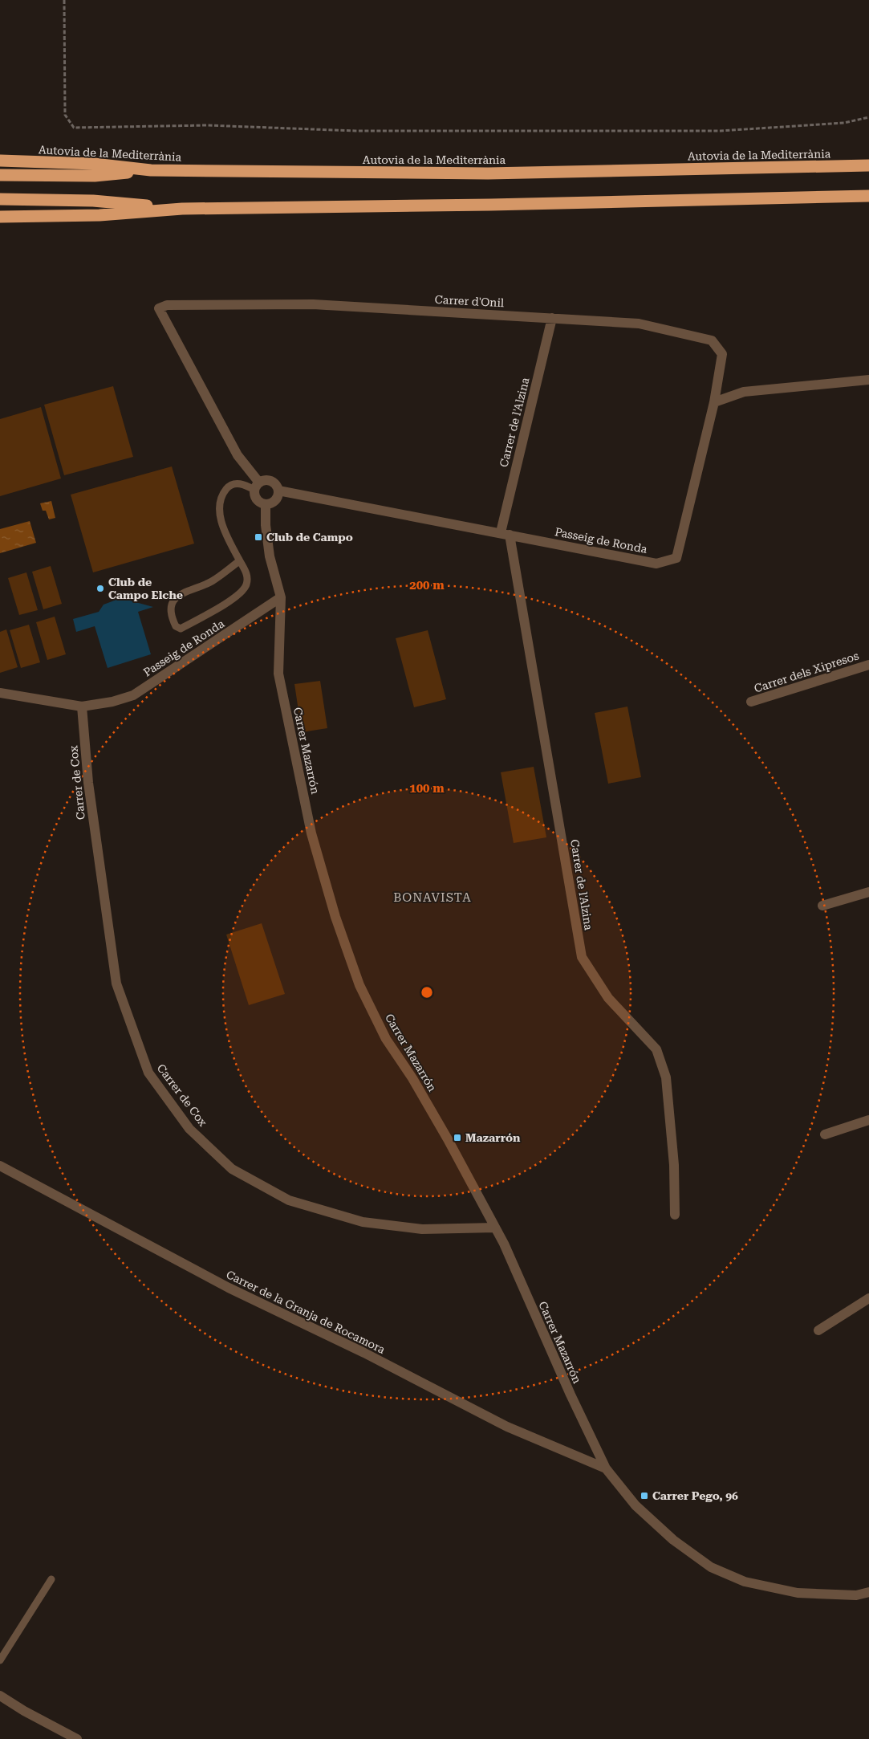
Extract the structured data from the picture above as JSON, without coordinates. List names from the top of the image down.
{
  "streets": {
    "highway": ["Autovia de la Mediterrània"],
    "street": [
      "Carrer d'Onil",
      "Carrer de l'Alzina",
      "Passeig de Ronda",
      "Carrer dels Xipresos",
      "Carrer Mazarrón",
      "Carrer de Cox",
      "Carrer de la Granja de Rocamora"
    ]
  },
  "crossings": [
    ["Carrer d'Onil", "Carrer de l'Alzina"],
    ["Carrer d'Onil", "Passeig de Ronda"],
    ["Carrer de l'Alzina", "Passeig de Ronda"],
    ["Passeig de Ronda", "Carrer Mazarrón"],
    ["Passeig de Ronda", "Carrer de Cox"],
    ["Carrer Mazarrón", "Carrer de Cox"],
    ["Carrer Mazarrón", "Carrer de la Granja de Rocamora"]
  ],
  "districts": ["BONAVISTA"],
  "places": {
    "transit": ["Club de Campo", "Mazarrón", "Carrer Pego, 96"],
    "other": ["Club de Campo Elche"]
  },
  "rings": ["200 m", "100 m"]
}
